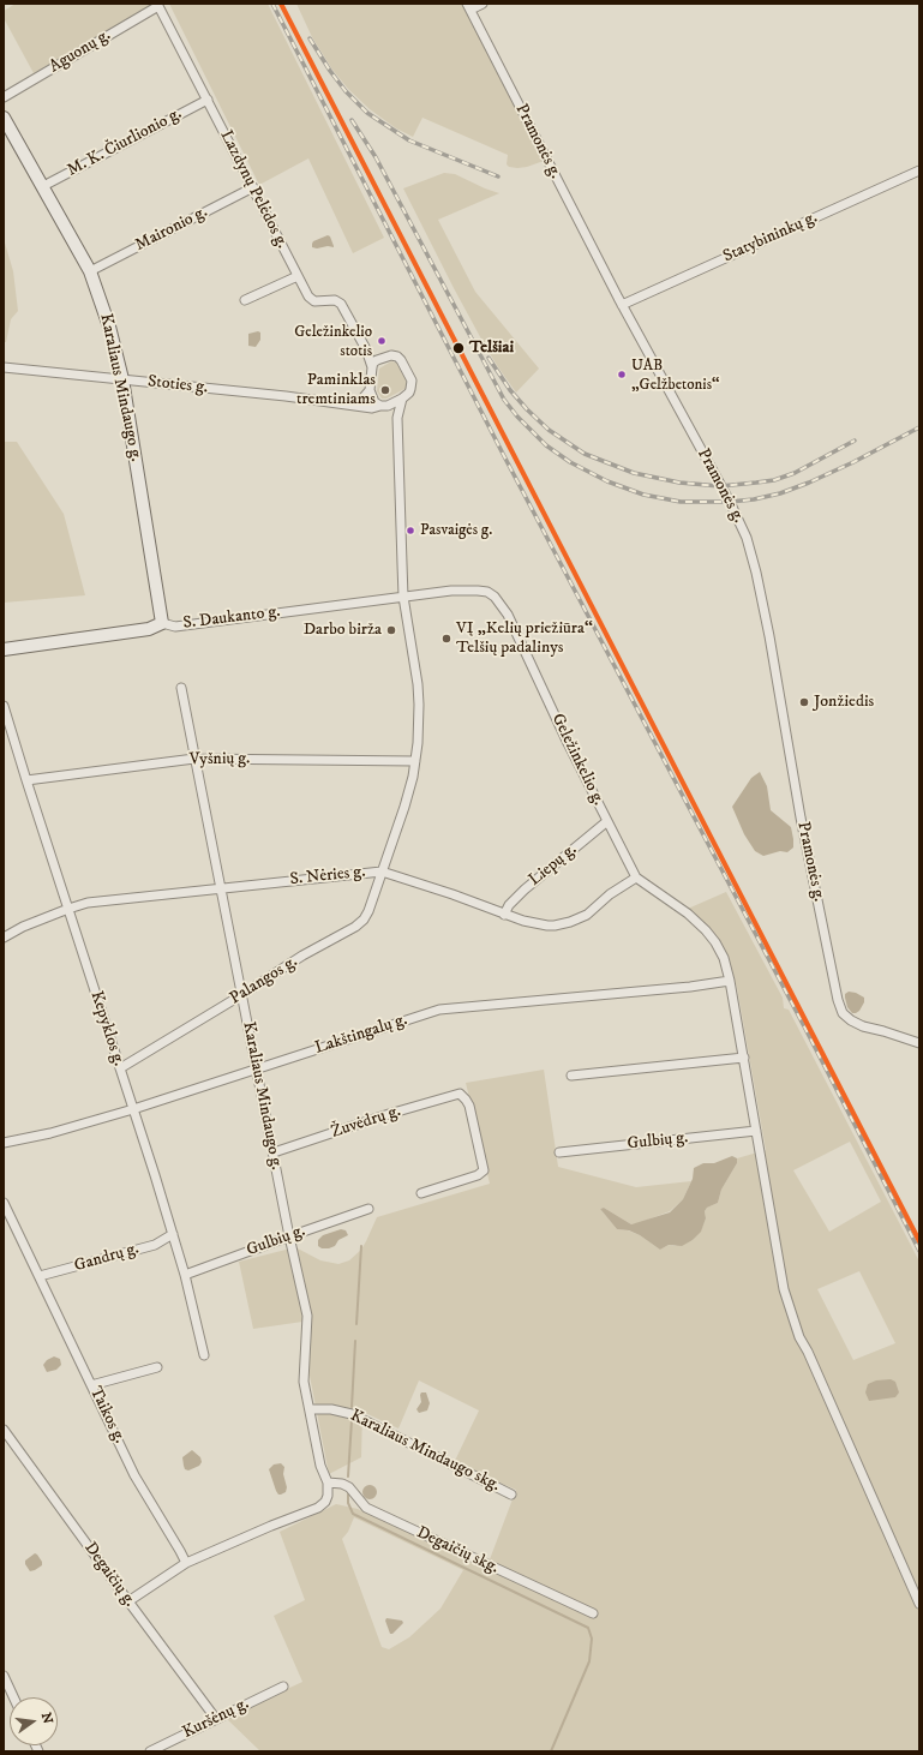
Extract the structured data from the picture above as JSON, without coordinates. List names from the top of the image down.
{
  "streets": {
    "main road": ["Karaliaus Mindaugo g.", "S. Daukanto g."],
    "street": [
      "Aguonų g.",
      "Pramonės g.",
      "M. K. Čiurlionio g.",
      "Lazdynų Pelėdos g.",
      "Maironio g.",
      "Statybininkų g.",
      "Stoties g.",
      "Vyšnių g.",
      "Geležinkelio g.",
      "Liepų g.",
      "S. Nėries g.",
      "Palangos g.",
      "Kepyklos g.",
      "Lakštingalų g.",
      "Žuvėdrų g.",
      "Gulbių g.",
      "Gandrų g.",
      "Taikos g.",
      "Karaliaus Mindaugo skg.",
      "Degaičių skg.",
      "Degaičių g.",
      "Kuršėnų g."
    ]
  },
  "crossings": [
    ["Aguonų g.", "Lazdynų Pelėdos g."],
    ["Pramonės g.", "Statybininkų g."],
    ["M. K. Čiurlionio g.", "Lazdynų Pelėdos g."],
    ["M. K. Čiurlionio g.", "Karaliaus Mindaugo g."],
    ["Lazdynų Pelėdos g.", "Maironio g."],
    ["Lazdynų Pelėdos g.", "Stoties g."],
    ["Maironio g.", "Karaliaus Mindaugo g."],
    ["Stoties g.", "Karaliaus Mindaugo g."],
    ["Karaliaus Mindaugo g.", "S. Daukanto g."],
    ["Karaliaus Mindaugo g.", "Vyšnių g."],
    ["Karaliaus Mindaugo g.", "S. Nėries g."],
    ["Karaliaus Mindaugo g.", "Palangos g."],
    ["Karaliaus Mindaugo g.", "Lakštingalų g."],
    ["Karaliaus Mindaugo g.", "Žuvėdrų g."],
    ["Karaliaus Mindaugo g.", "Gulbių g."],
    ["Karaliaus Mindaugo g.", "Taikos g."],
    ["Karaliaus Mindaugo g.", "Karaliaus Mindaugo skg."],
    ["Karaliaus Mindaugo g.", "Degaičių skg."],
    ["S. Daukanto g.", "Geležinkelio g."],
    ["Vyšnių g.", "Kepyklos g."],
    ["Geležinkelio g.", "Liepų g."],
    ["Geležinkelio g.", "S. Nėries g."],
    ["Geležinkelio g.", "Lakštingalų g."],
    ["Geležinkelio g.", "Gulbių g."],
    ["Liepų g.", "S. Nėries g."],
    ["S. Nėries g.", "Palangos g."],
    ["S. Nėries g.", "Kepyklos g."],
    ["Palangos g.", "Kepyklos g."],
    ["Kepyklos g.", "Lakštingalų g."],
    ["Kepyklos g.", "Gulbių g."],
    ["Kepyklos g.", "Gandrų g."],
    ["Gandrų g.", "Taikos g."],
    ["Degaičių g.", "Kuršėnų g."]
  ],
  "places": [
    "Geležinkelio stotis",
    "Telšiai",
    "UAB „Gelžbetonis“",
    "Paminklas tremtiniams",
    "Pasvaigės g.",
    "Darbo birža",
    "VĮ „Kelių priežiūra“ Telšių padalinys",
    "Jonžiedis"
  ],
  "north": "right"
}
